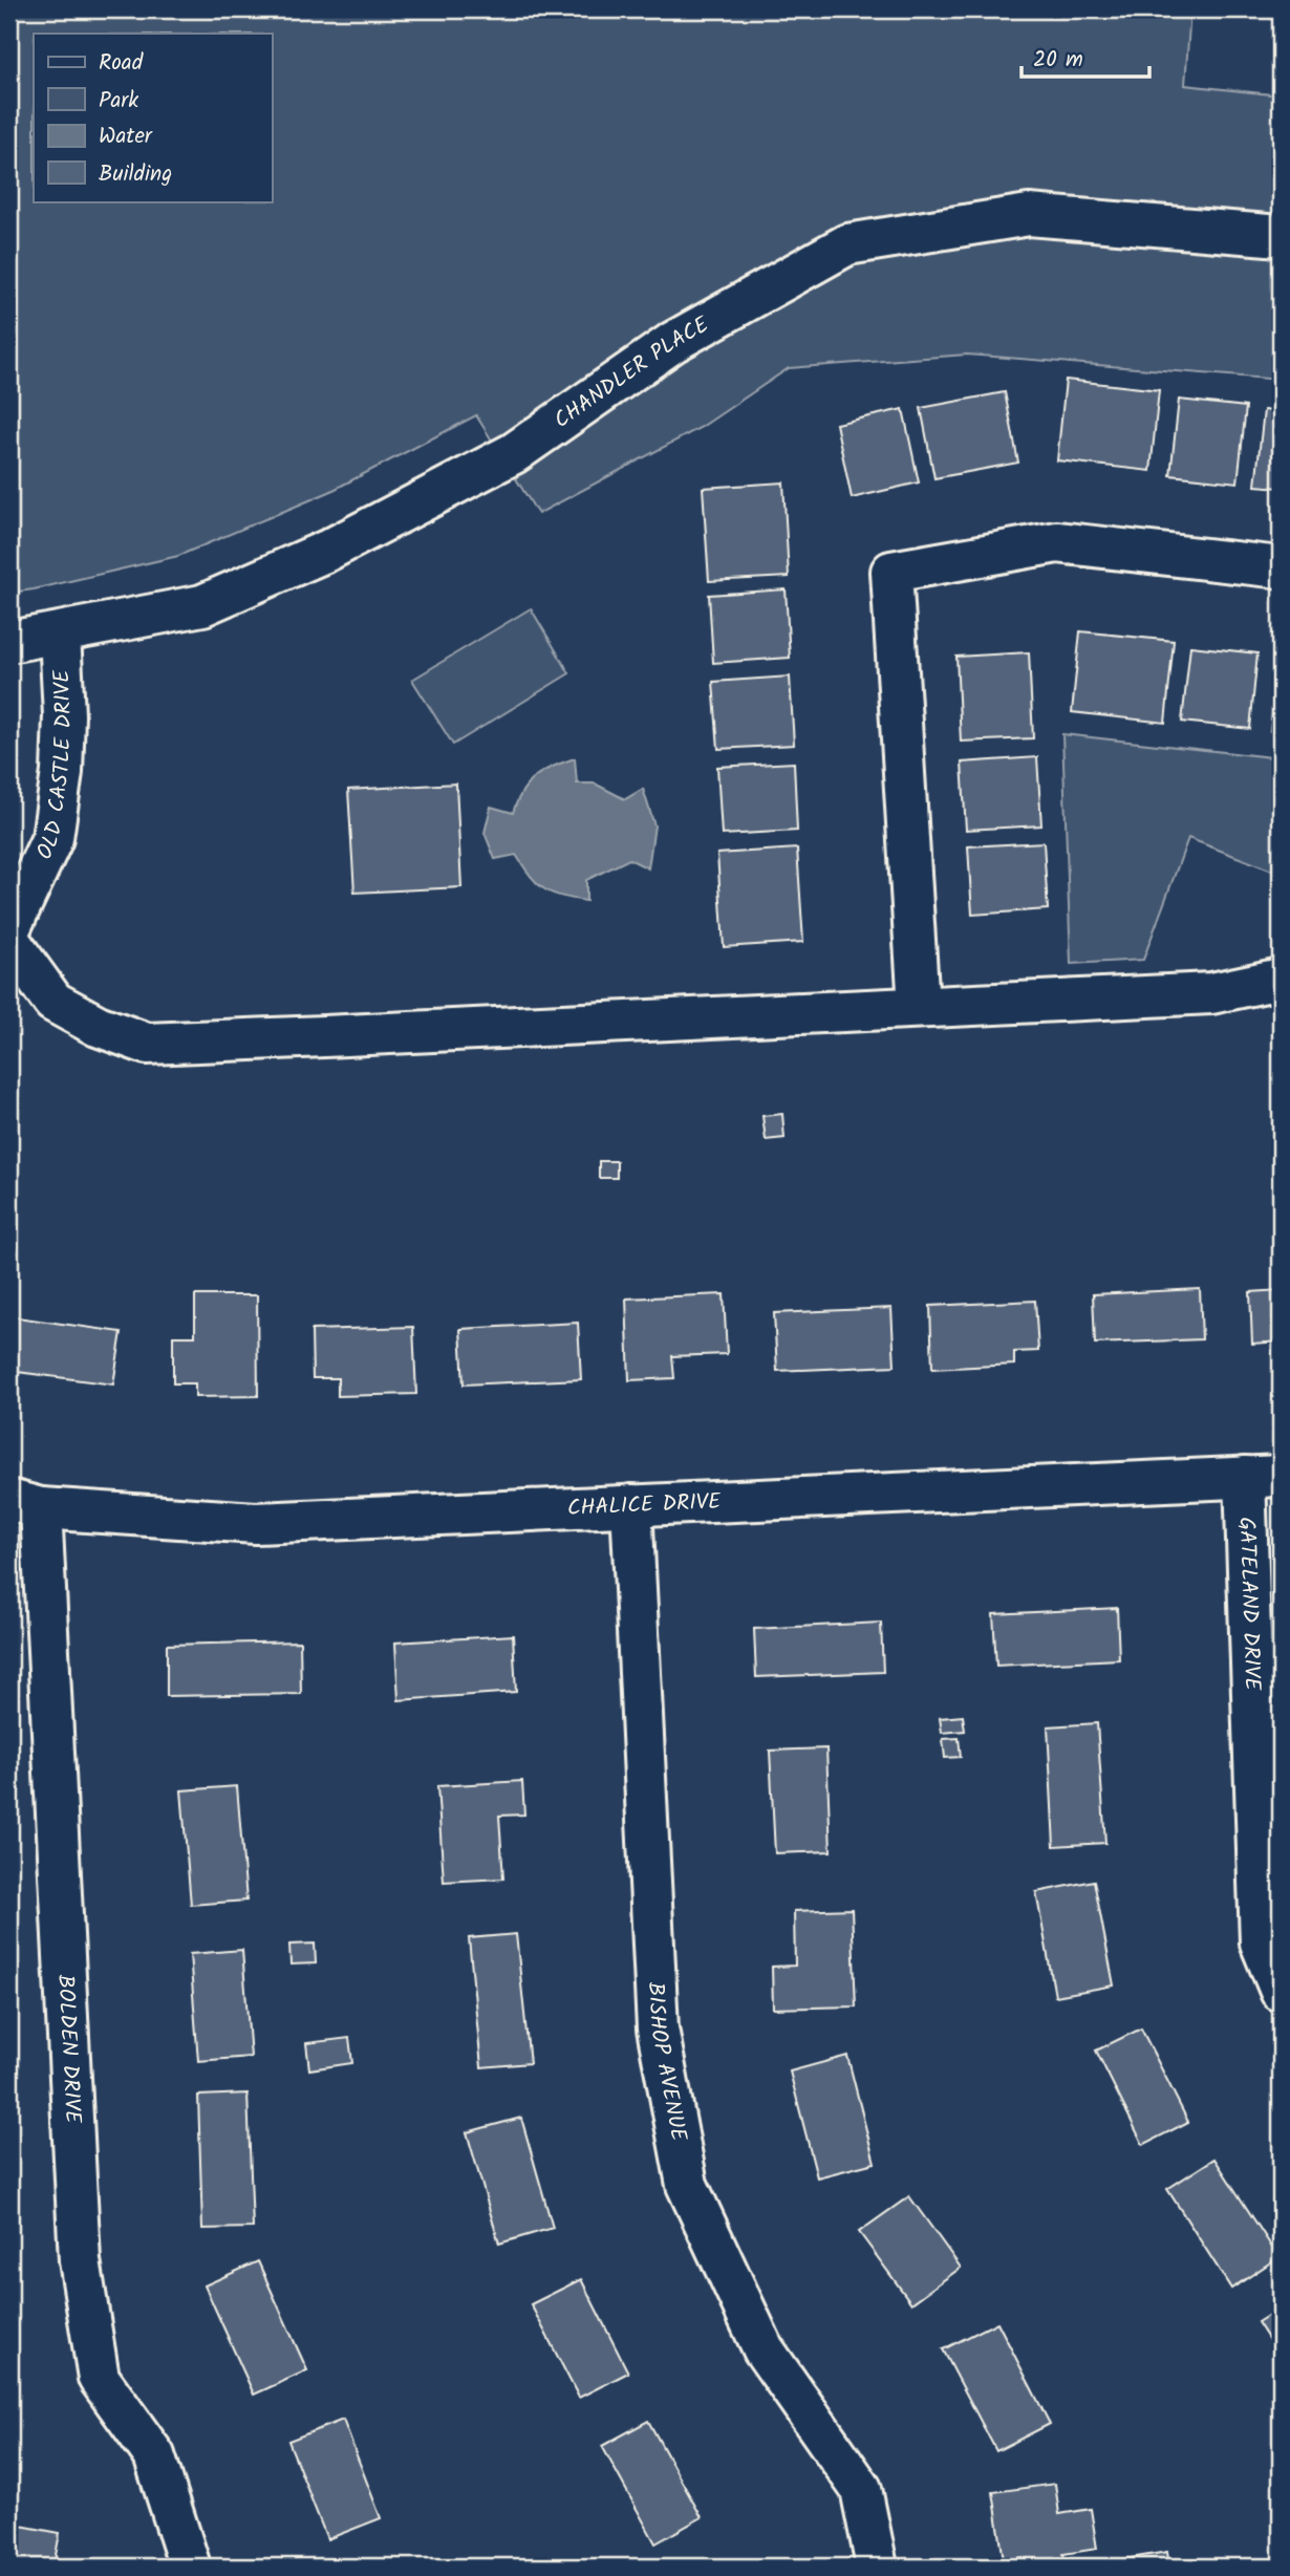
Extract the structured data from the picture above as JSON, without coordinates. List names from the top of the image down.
{
  "streets": {
    "street": [
      "CHANDLER PLACE",
      "OLD CASTLE DRIVE",
      "CHALICE DRIVE",
      "GATELAND DRIVE",
      "BOLDEN DRIVE",
      "BISHOP AVENUE"
    ]
  },
  "crossings": [
    ["CHANDLER PLACE", "OLD CASTLE DRIVE"],
    ["CHALICE DRIVE", "GATELAND DRIVE"],
    ["CHALICE DRIVE", "BOLDEN DRIVE"],
    ["CHALICE DRIVE", "BISHOP AVENUE"]
  ],
  "legend": [
    "Road",
    "Park",
    "Water",
    "Building"
  ],
  "scale_bar": "20 m"
}
